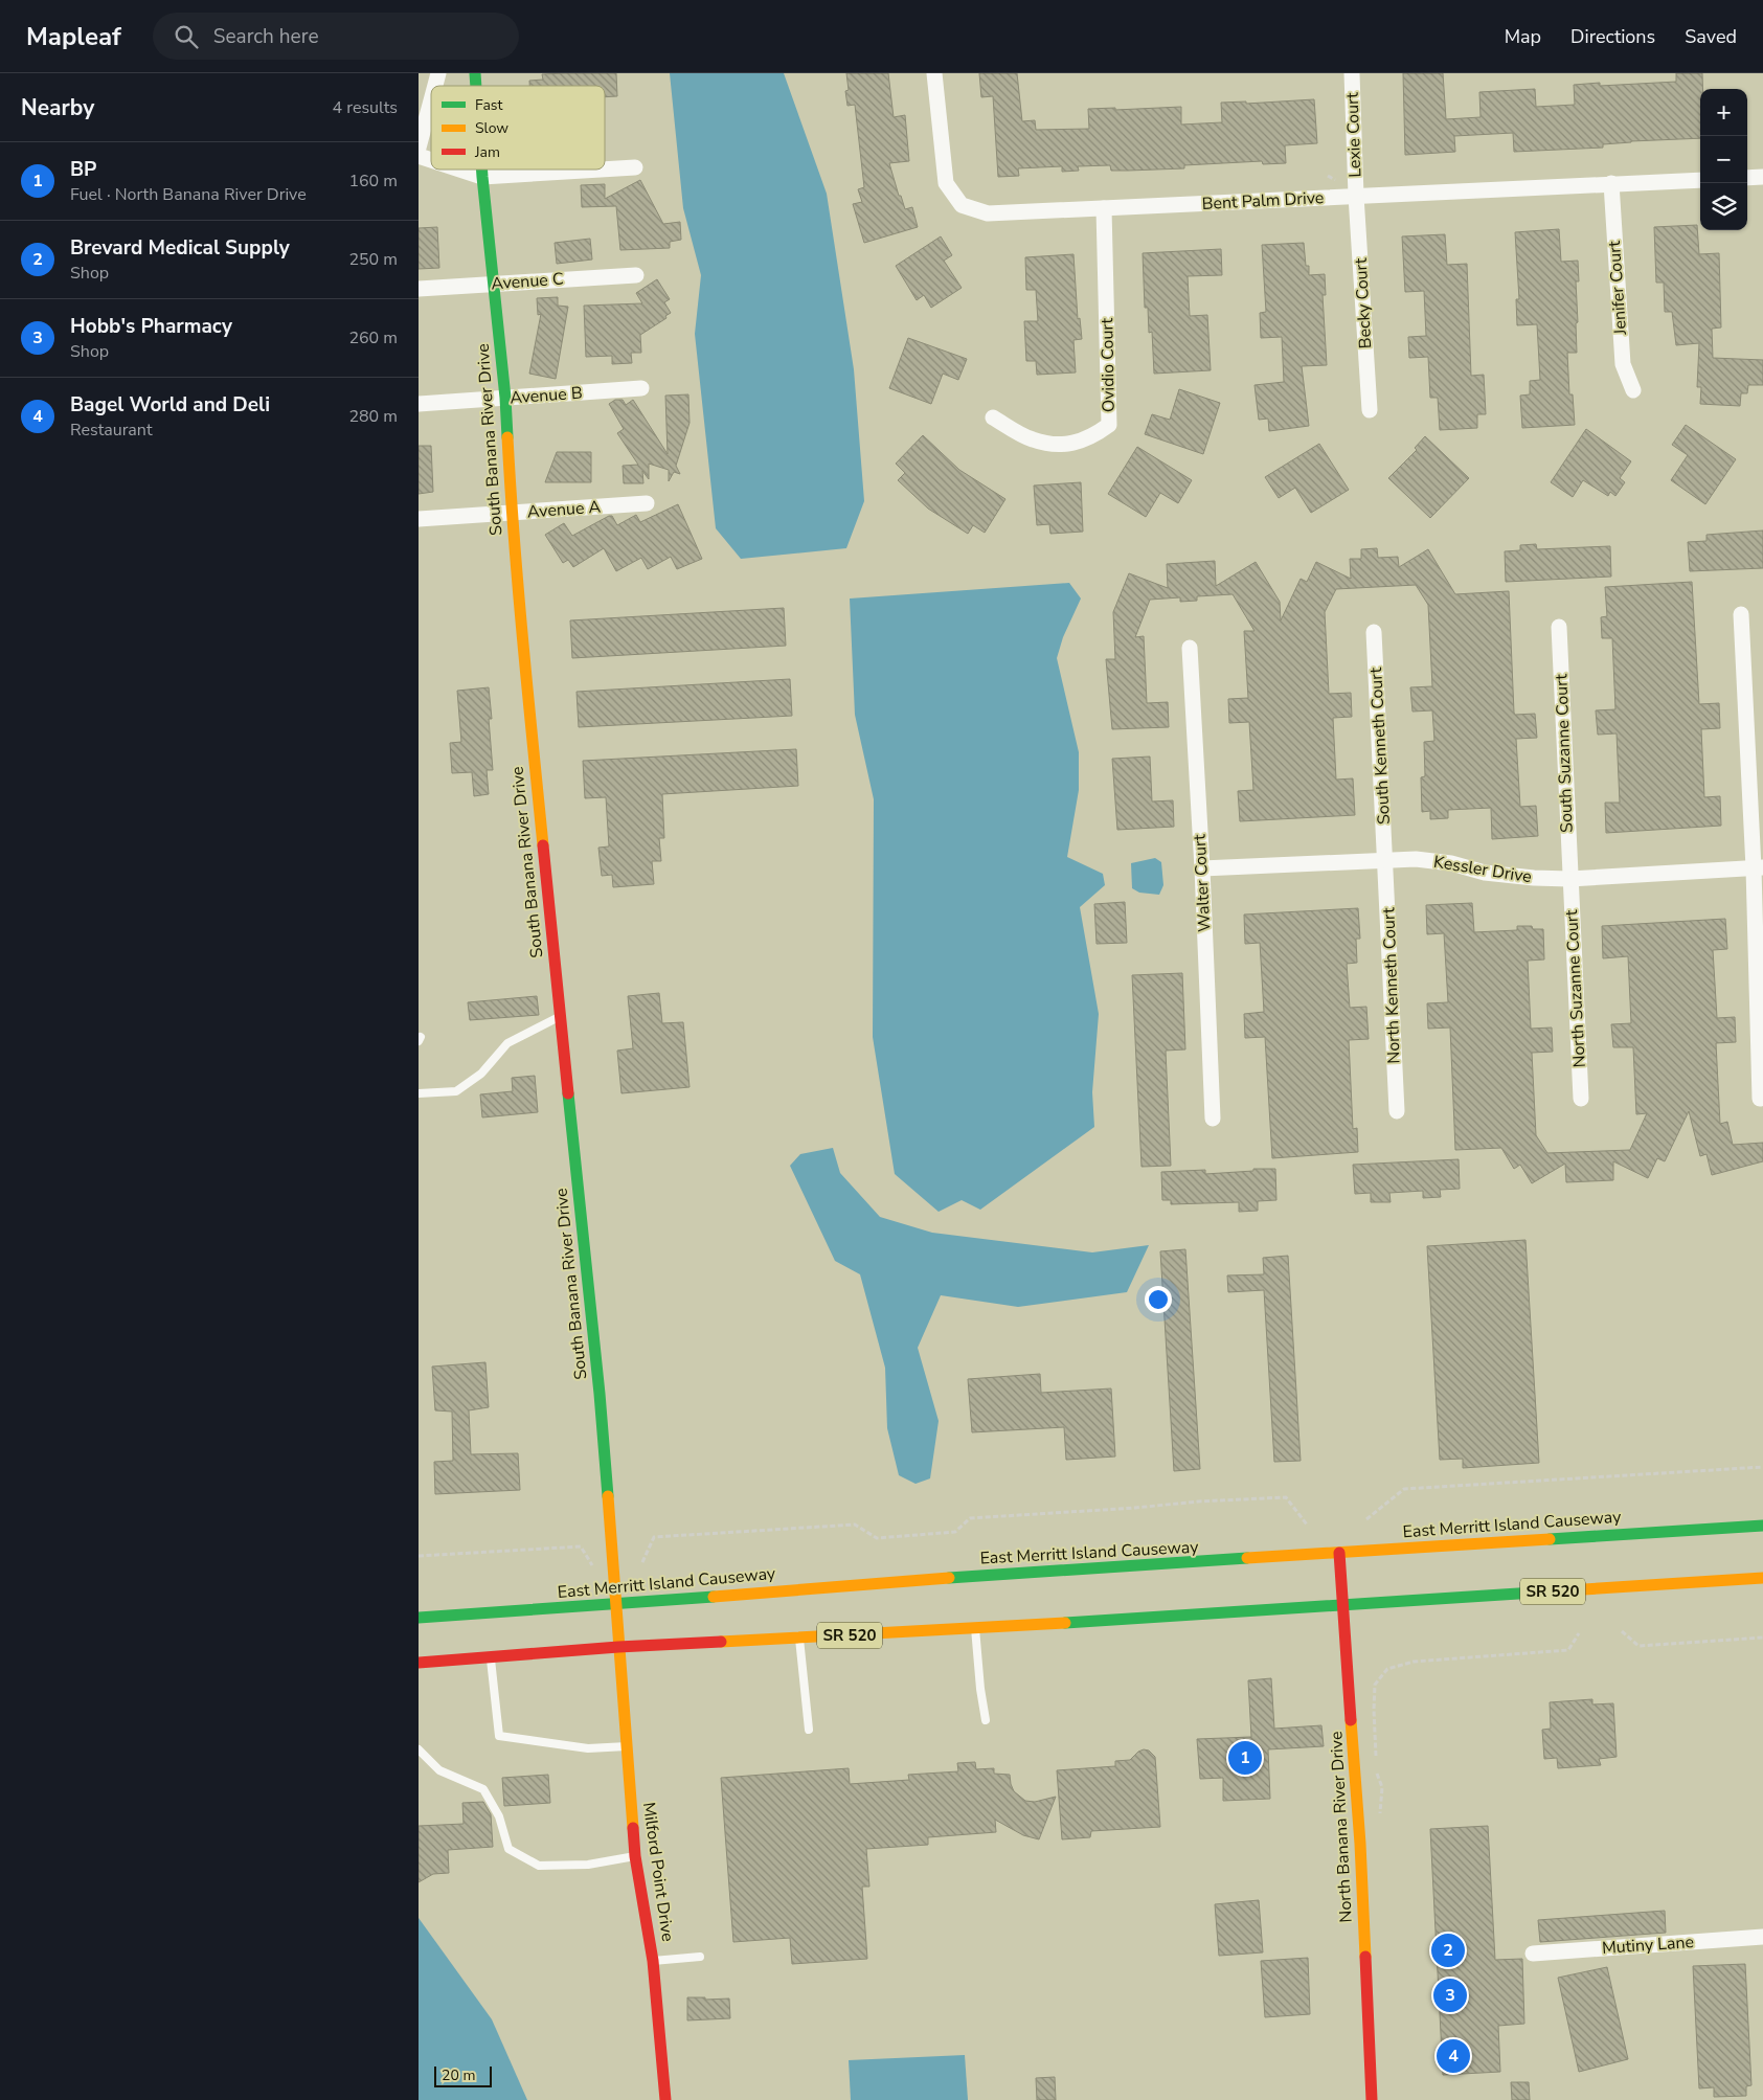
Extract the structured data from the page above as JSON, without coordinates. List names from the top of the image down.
{
  "streets": {
    "main road": [
      "South Banana River Drive",
      "East Merritt Island Causeway",
      "SR 520",
      "North Banana River Drive",
      "Milford Point Drive"
    ],
    "street": [
      "Lexie Court",
      "Bent Palm Drive",
      "Avenue C",
      "Jenifer Court",
      "Becky Court",
      "Ovidio Court",
      "Avenue B",
      "Avenue A",
      "South Kenneth Court",
      "South Suzanne Court",
      "Kessler Drive",
      "Walter Court",
      "North Kenneth Court",
      "North Suzanne Court",
      "Mutiny Lane"
    ]
  },
  "crossings": [
    ["Lexie Court", "Bent Palm Drive"],
    ["Lexie Court", "Becky Court"],
    ["Bent Palm Drive", "Jenifer Court"],
    ["Bent Palm Drive", "Becky Court"],
    ["Bent Palm Drive", "Ovidio Court"],
    ["Avenue C", "South Banana River Drive"],
    ["Avenue B", "South Banana River Drive"],
    ["South Banana River Drive", "Avenue A"],
    ["South Banana River Drive", "East Merritt Island Causeway"],
    ["South Banana River Drive", "SR 520"],
    ["South Banana River Drive", "Milford Point Drive"],
    ["South Kenneth Court", "Kessler Drive"],
    ["South Kenneth Court", "North Kenneth Court"],
    ["South Suzanne Court", "Kessler Drive"],
    ["South Suzanne Court", "North Suzanne Court"],
    ["Kessler Drive", "Walter Court"],
    ["Kessler Drive", "North Kenneth Court"],
    ["Kessler Drive", "North Suzanne Court"],
    ["East Merritt Island Causeway", "North Banana River Drive"],
    ["SR 520", "North Banana River Drive"],
    ["SR 520", "Milford Point Drive"]
  ],
  "legend": ["Fast", "Slow", "Jam"],
  "scale_bar": "20 m",
  "page": {
    "header": "Mapleaf",
    "search": "Search here",
    "nav": ["Map", "Directions", "Saved"],
    "heading": ["Nearby", "4 results"],
    "map_buttons": ["+", "−"],
    "list": [
      {
        "mark": "1",
        "name": "BP",
        "note": "Fuel · North Banana River Drive",
        "value": "160 m"
      },
      {
        "mark": "2",
        "name": "Brevard Medical Supply",
        "note": "Shop",
        "value": "250 m"
      },
      {
        "mark": "3",
        "name": "Hobb's Pharmacy",
        "note": "Shop",
        "value": "260 m"
      },
      {
        "mark": "4",
        "name": "Bagel World and Deli",
        "note": "Restaurant",
        "value": "280 m"
      }
    ],
    "pins": [
      "1",
      "2",
      "3",
      "4"
    ],
    "scale": "20 m"
  }
}
